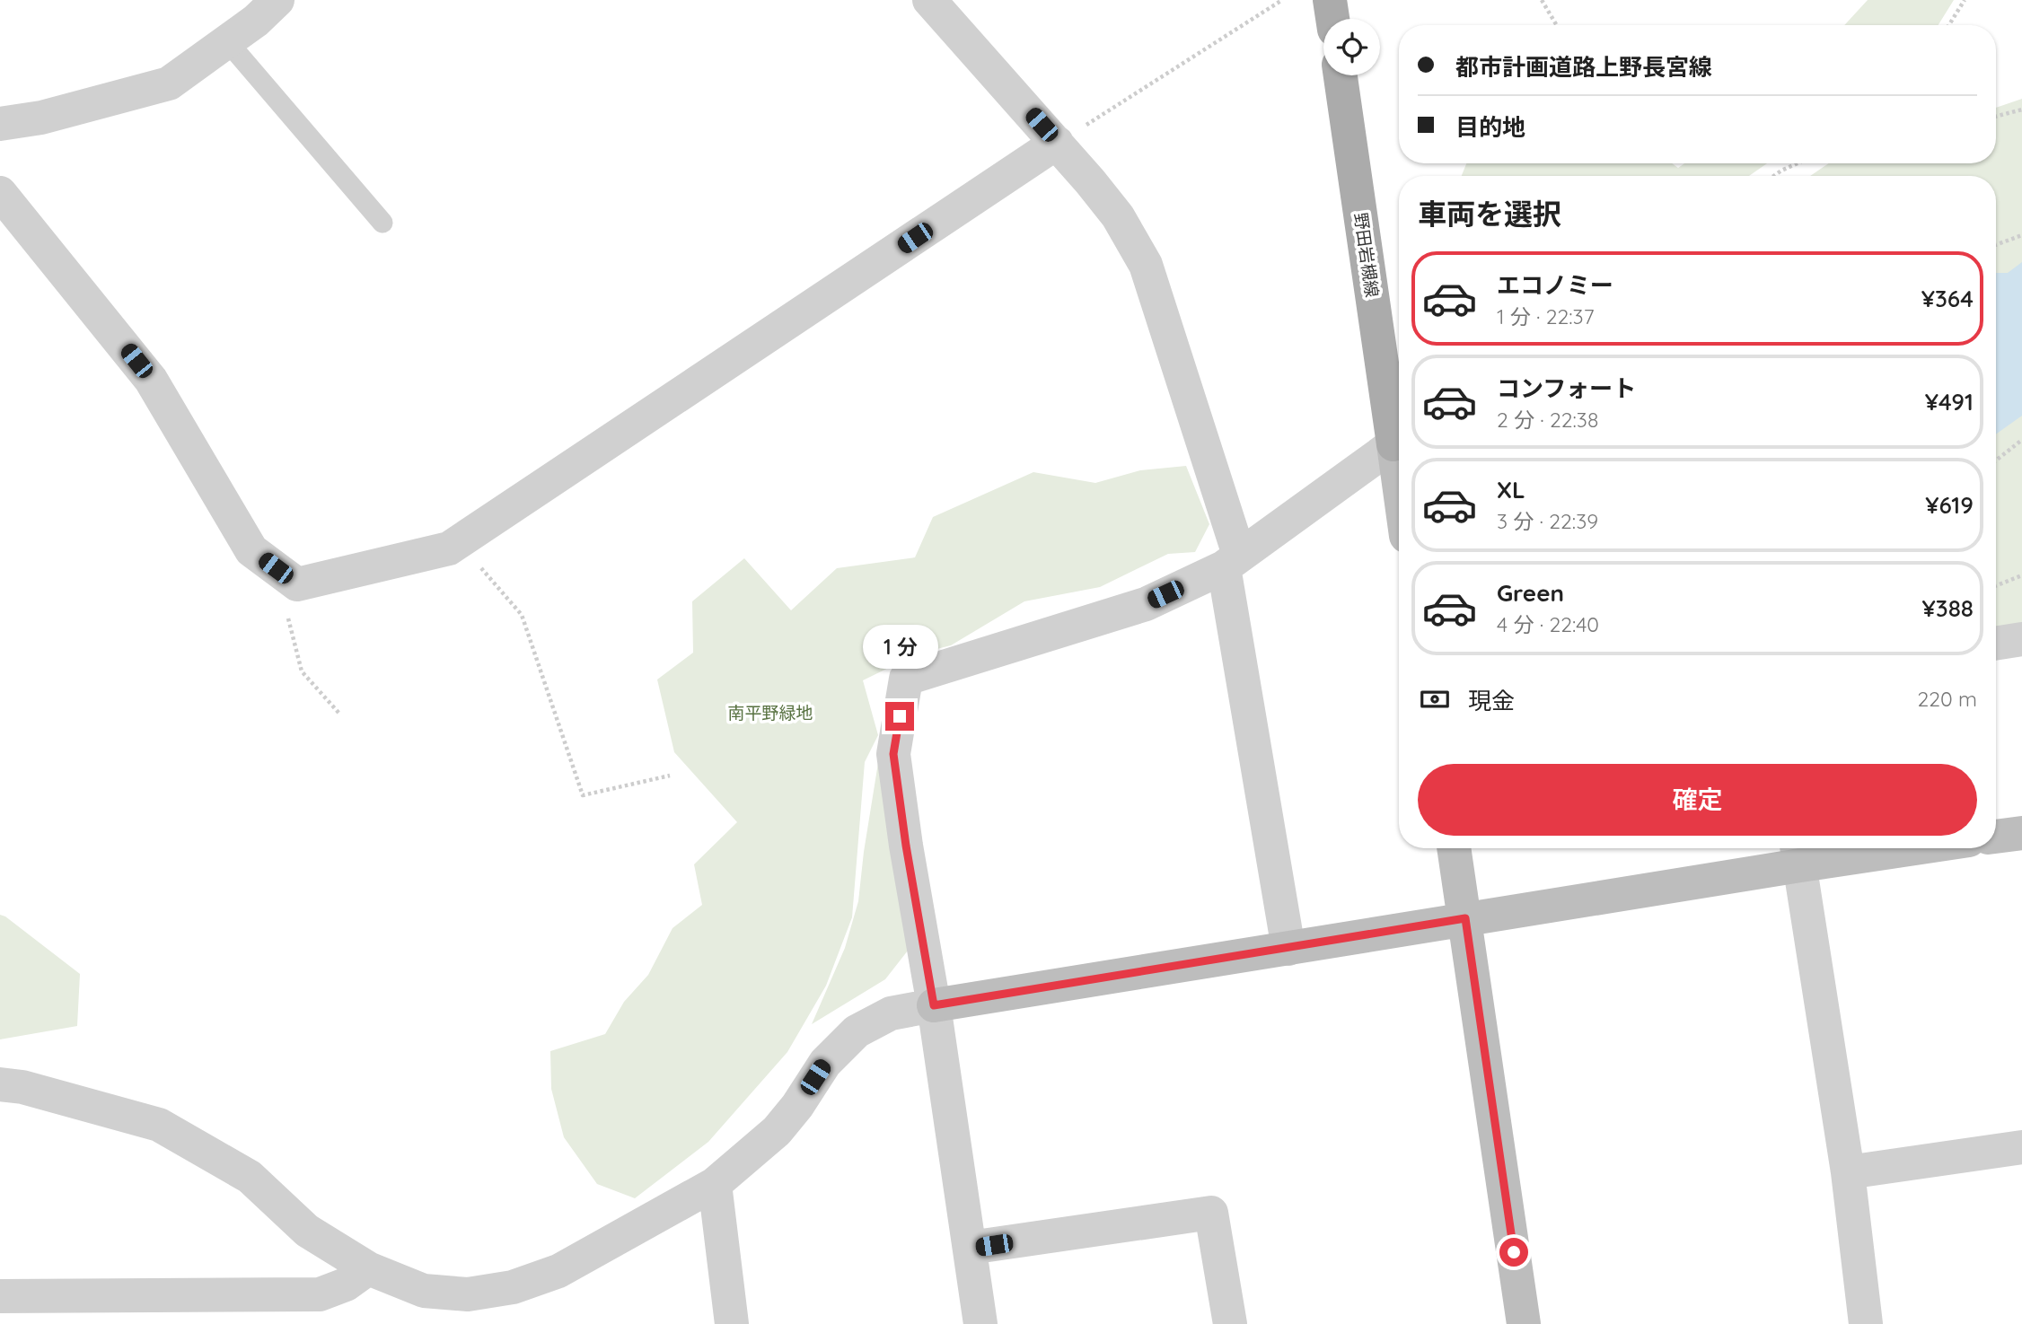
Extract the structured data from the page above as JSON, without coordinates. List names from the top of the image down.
{
  "streets": {
    "main road": ["野田岩槻線"]
  },
  "parks": ["南平野緑地"],
  "page": {
    "banner": ["都市計画道路上野長宮線", "目的地"],
    "heading": "車両を選択",
    "list": [
      {
        "name": "エコノミー",
        "note": "1 分 · 22:37",
        "value": "¥364"
      },
      {
        "name": "コンフォート",
        "note": "2 分 · 22:38",
        "value": "¥491"
      },
      {
        "name": "XL",
        "note": "3 分 · 22:39",
        "value": "¥619"
      },
      {
        "name": "Green",
        "note": "4 分 · 22:40",
        "value": "¥388"
      }
    ],
    "bubble": "1 分",
    "pay": ["現金", "220 m"],
    "buttons": "確定"
  }
}
